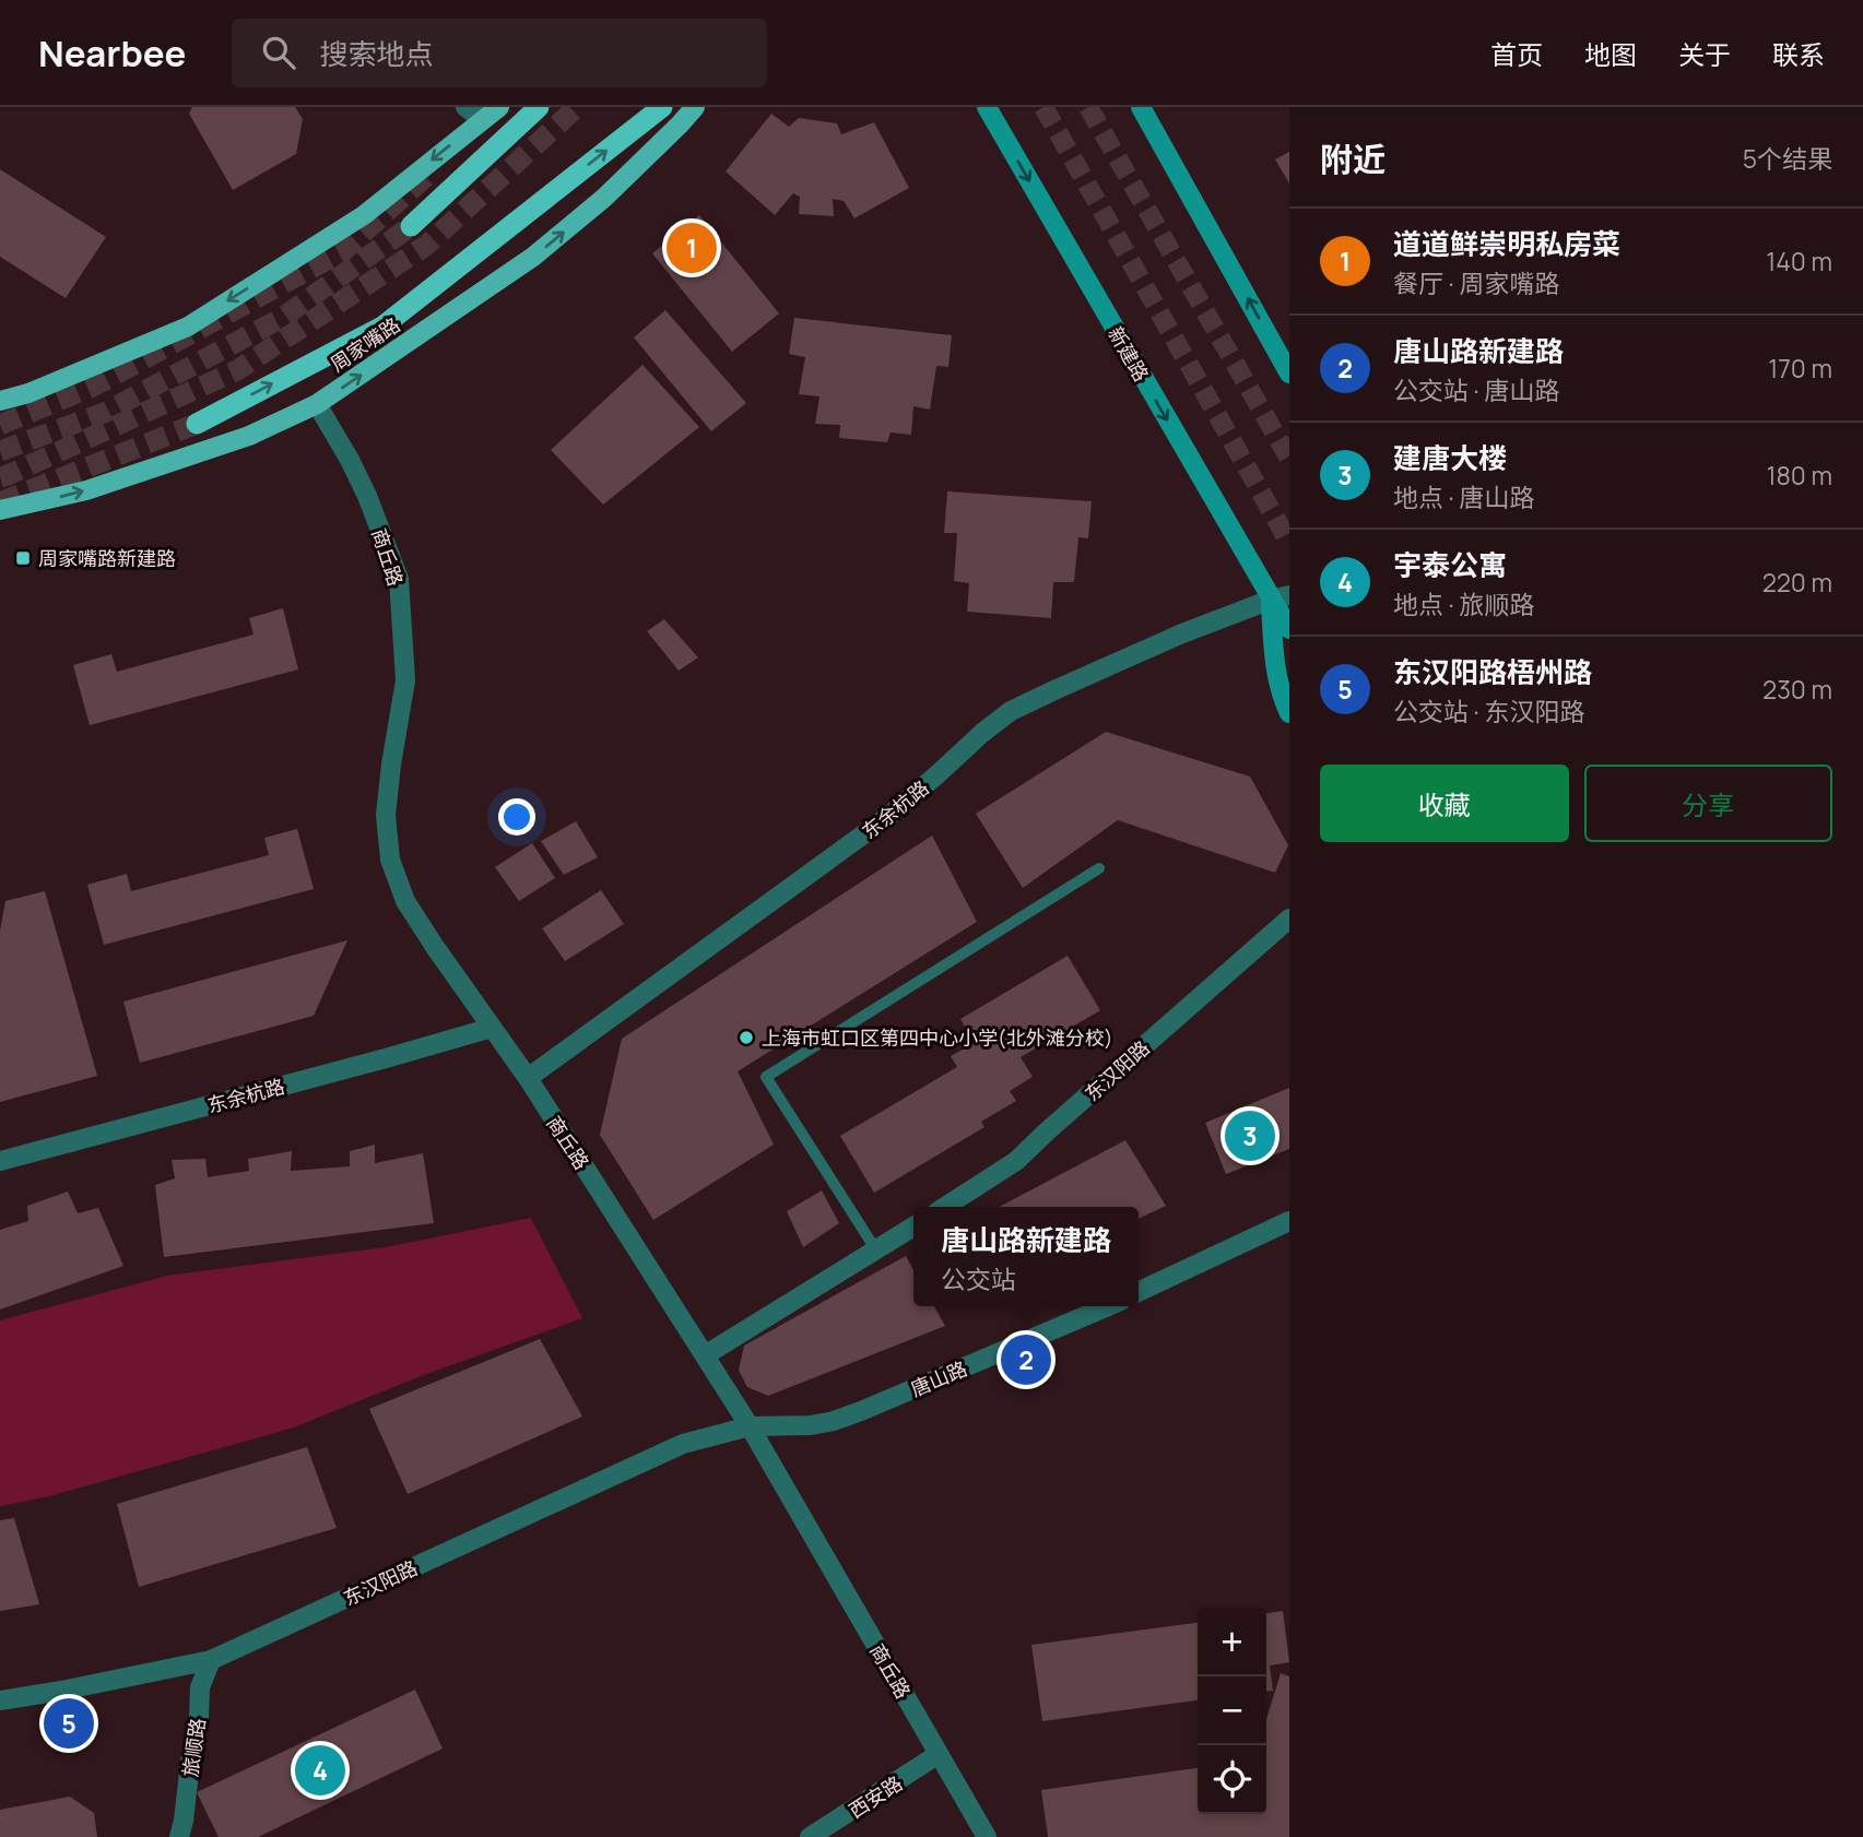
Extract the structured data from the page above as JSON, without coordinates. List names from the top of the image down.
{
  "streets": {
    "main road": ["周家嘴路", "新建路"],
    "street": [
      "商丘路",
      "东余杭路",
      "东汉阳路",
      "唐山路",
      "旅顺路",
      "西安路"
    ]
  },
  "crossings": [
    ["周家嘴路", "商丘路"],
    ["新建路", "东余杭路"],
    ["商丘路", "东余杭路"],
    ["商丘路", "东汉阳路"],
    ["商丘路", "唐山路"],
    ["商丘路", "西安路"],
    ["东汉阳路", "唐山路"],
    ["东汉阳路", "旅顺路"]
  ],
  "places": {
    "transit": ["周家嘴路新建路"],
    "other": ["上海市虹口区第四中心小学(北外滩分校)"]
  },
  "page": {
    "header": "Nearbee",
    "search": "搜索地点",
    "nav": [
      "首页",
      "地图",
      "关于",
      "联系"
    ],
    "heading": ["附近", "5个结果"],
    "list": [
      {
        "mark": "1",
        "name": "道道鲜崇明私房菜",
        "note": "餐厅 · 周家嘴路",
        "value": "140 m"
      },
      {
        "mark": "2",
        "name": "唐山路新建路",
        "note": "公交站 · 唐山路",
        "value": "170 m"
      },
      {
        "mark": "3",
        "name": "建唐大楼",
        "note": "地点 · 唐山路",
        "value": "180 m"
      },
      {
        "mark": "4",
        "name": "宇泰公寓",
        "note": "地点 · 旅顺路",
        "value": "220 m"
      },
      {
        "mark": "5",
        "name": "东汉阳路梧州路",
        "note": "公交站 · 东汉阳路",
        "value": "230 m"
      }
    ],
    "pins": [
      "1",
      "3",
      "2",
      "5",
      "4"
    ],
    "buttons": ["收藏", "分享"],
    "popup": ["唐山路新建路", "公交站"],
    "map_buttons": ["+", "−"]
  }
}
